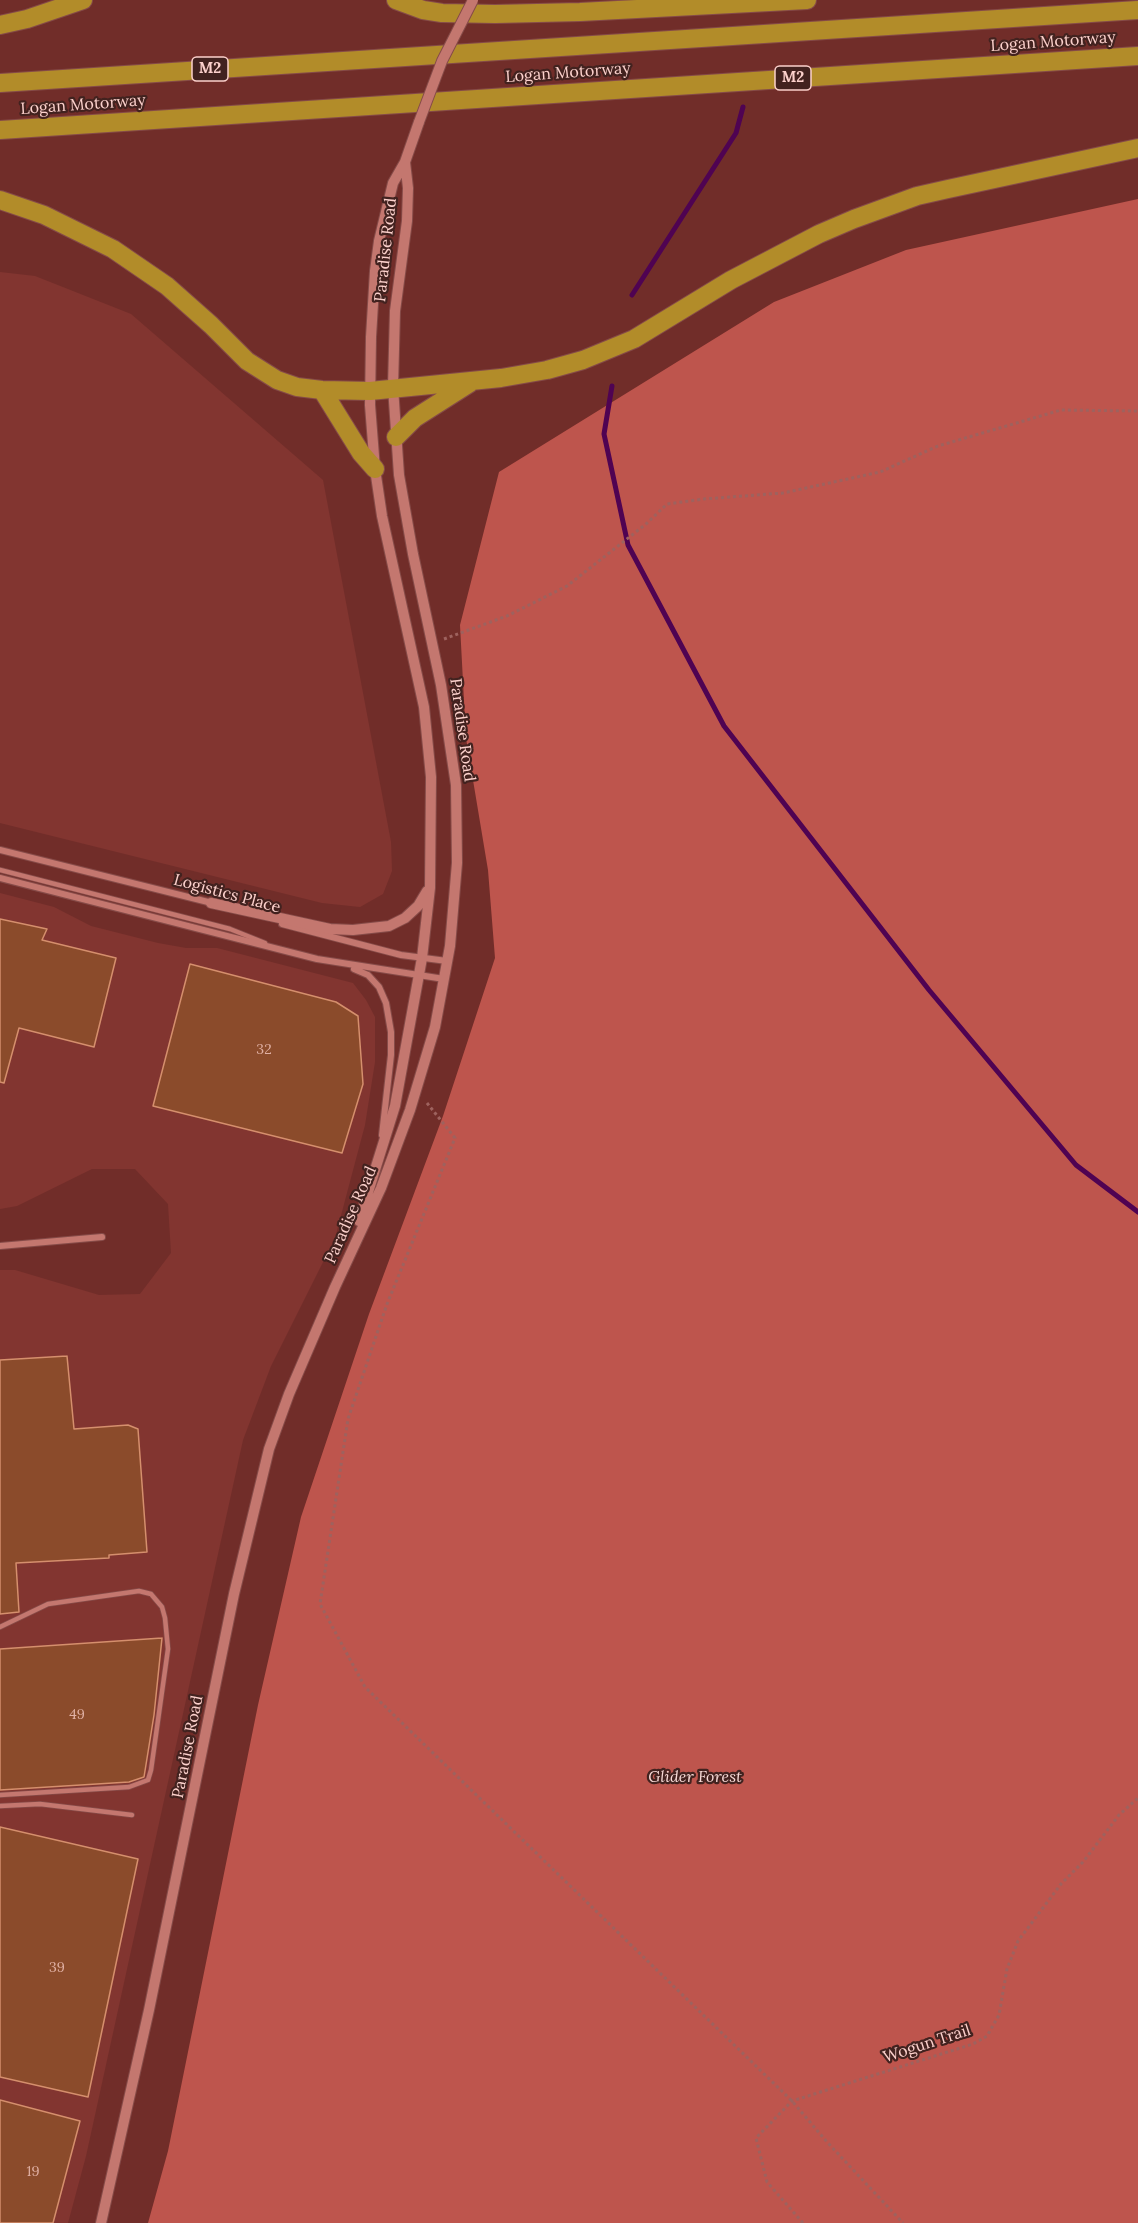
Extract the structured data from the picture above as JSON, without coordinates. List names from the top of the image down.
{
  "streets": {
    "highway": ["Logan Motorway", "M2"],
    "street": ["Paradise Road", "Logistics Place"],
    "path": ["Wogun Trail"]
  },
  "crossings": [
    ["Paradise Road", "Logistics Place"]
  ],
  "parks": ["Glider Forest"],
  "house_numbers": [
    "32",
    "49",
    "39",
    "19"
  ]
}
